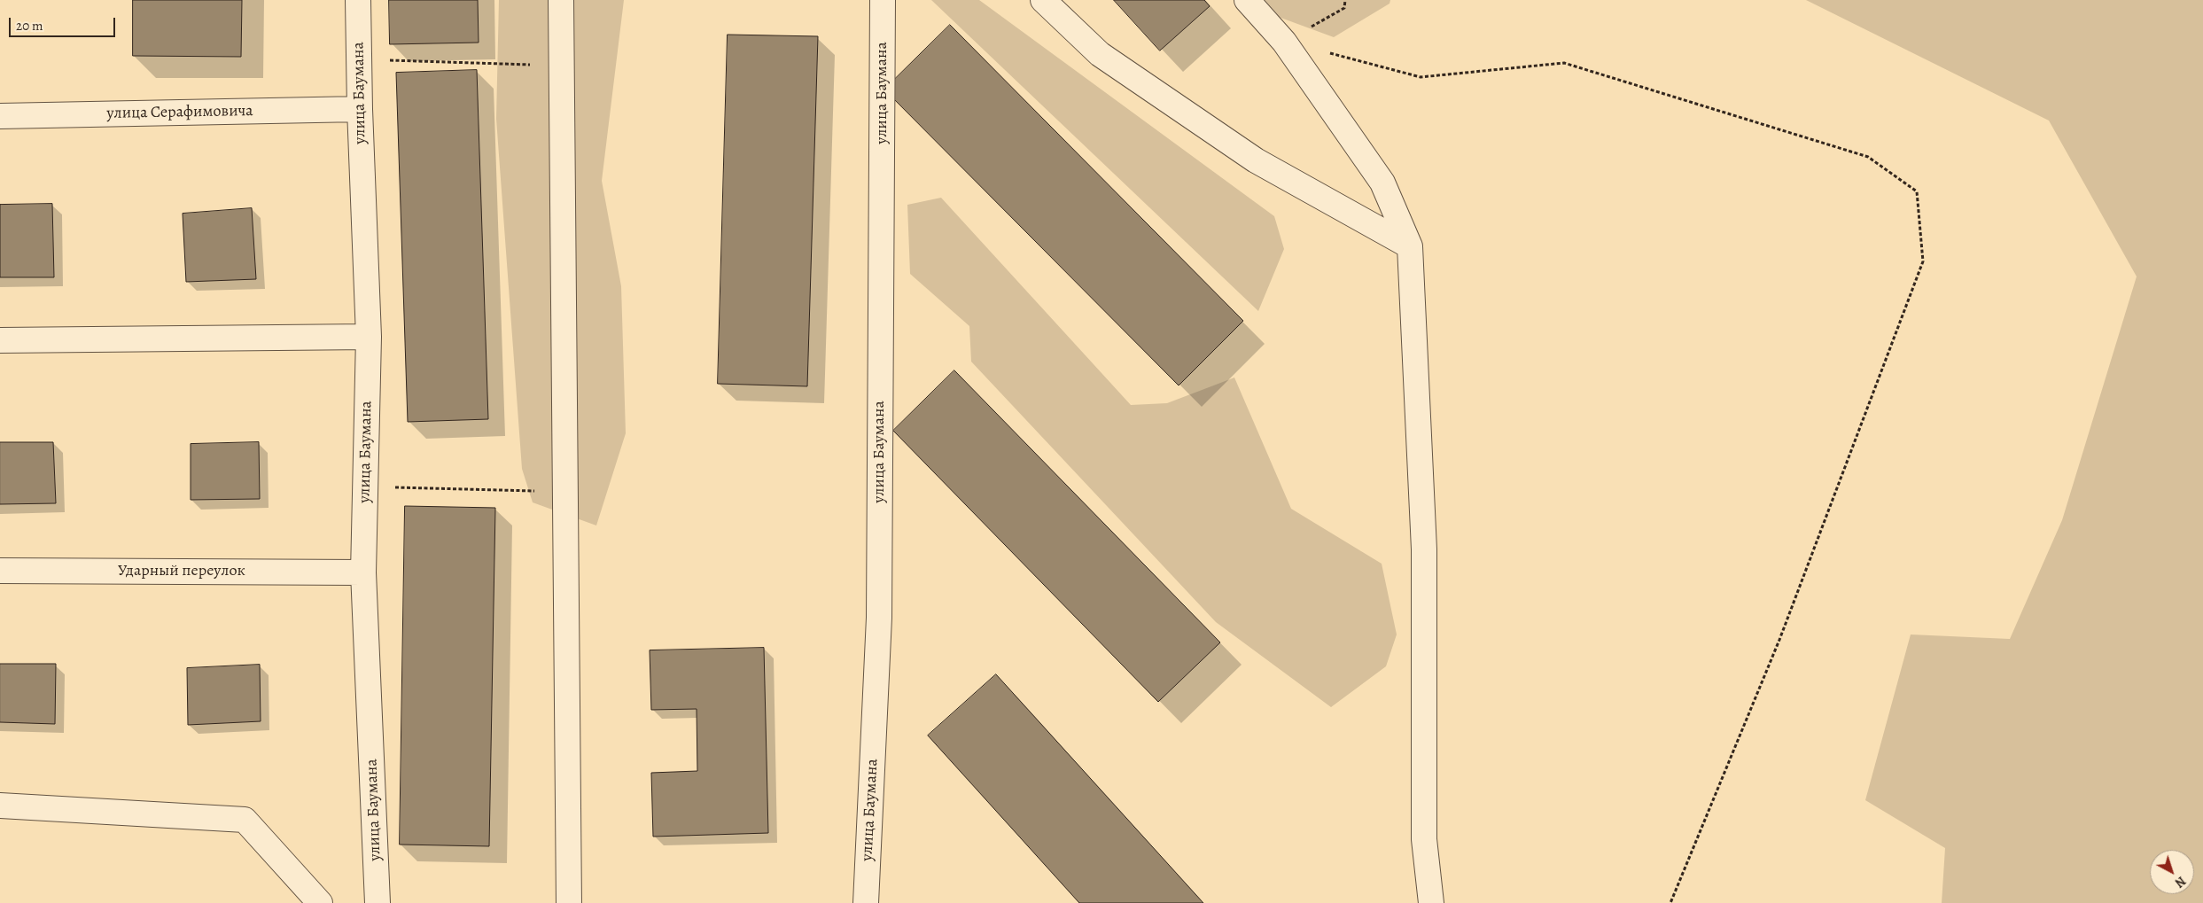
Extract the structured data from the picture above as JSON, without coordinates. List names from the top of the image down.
{
  "streets": {
    "street": ["улица Баумана", "улица Серафимовича", "Ударный переулок"]
  },
  "crossings": [
    ["улица Баумана", "улица Серафимовича"],
    ["улица Баумана", "Ударный переулок"]
  ],
  "scale_bar": "20 m",
  "north": "bottom right"
}
